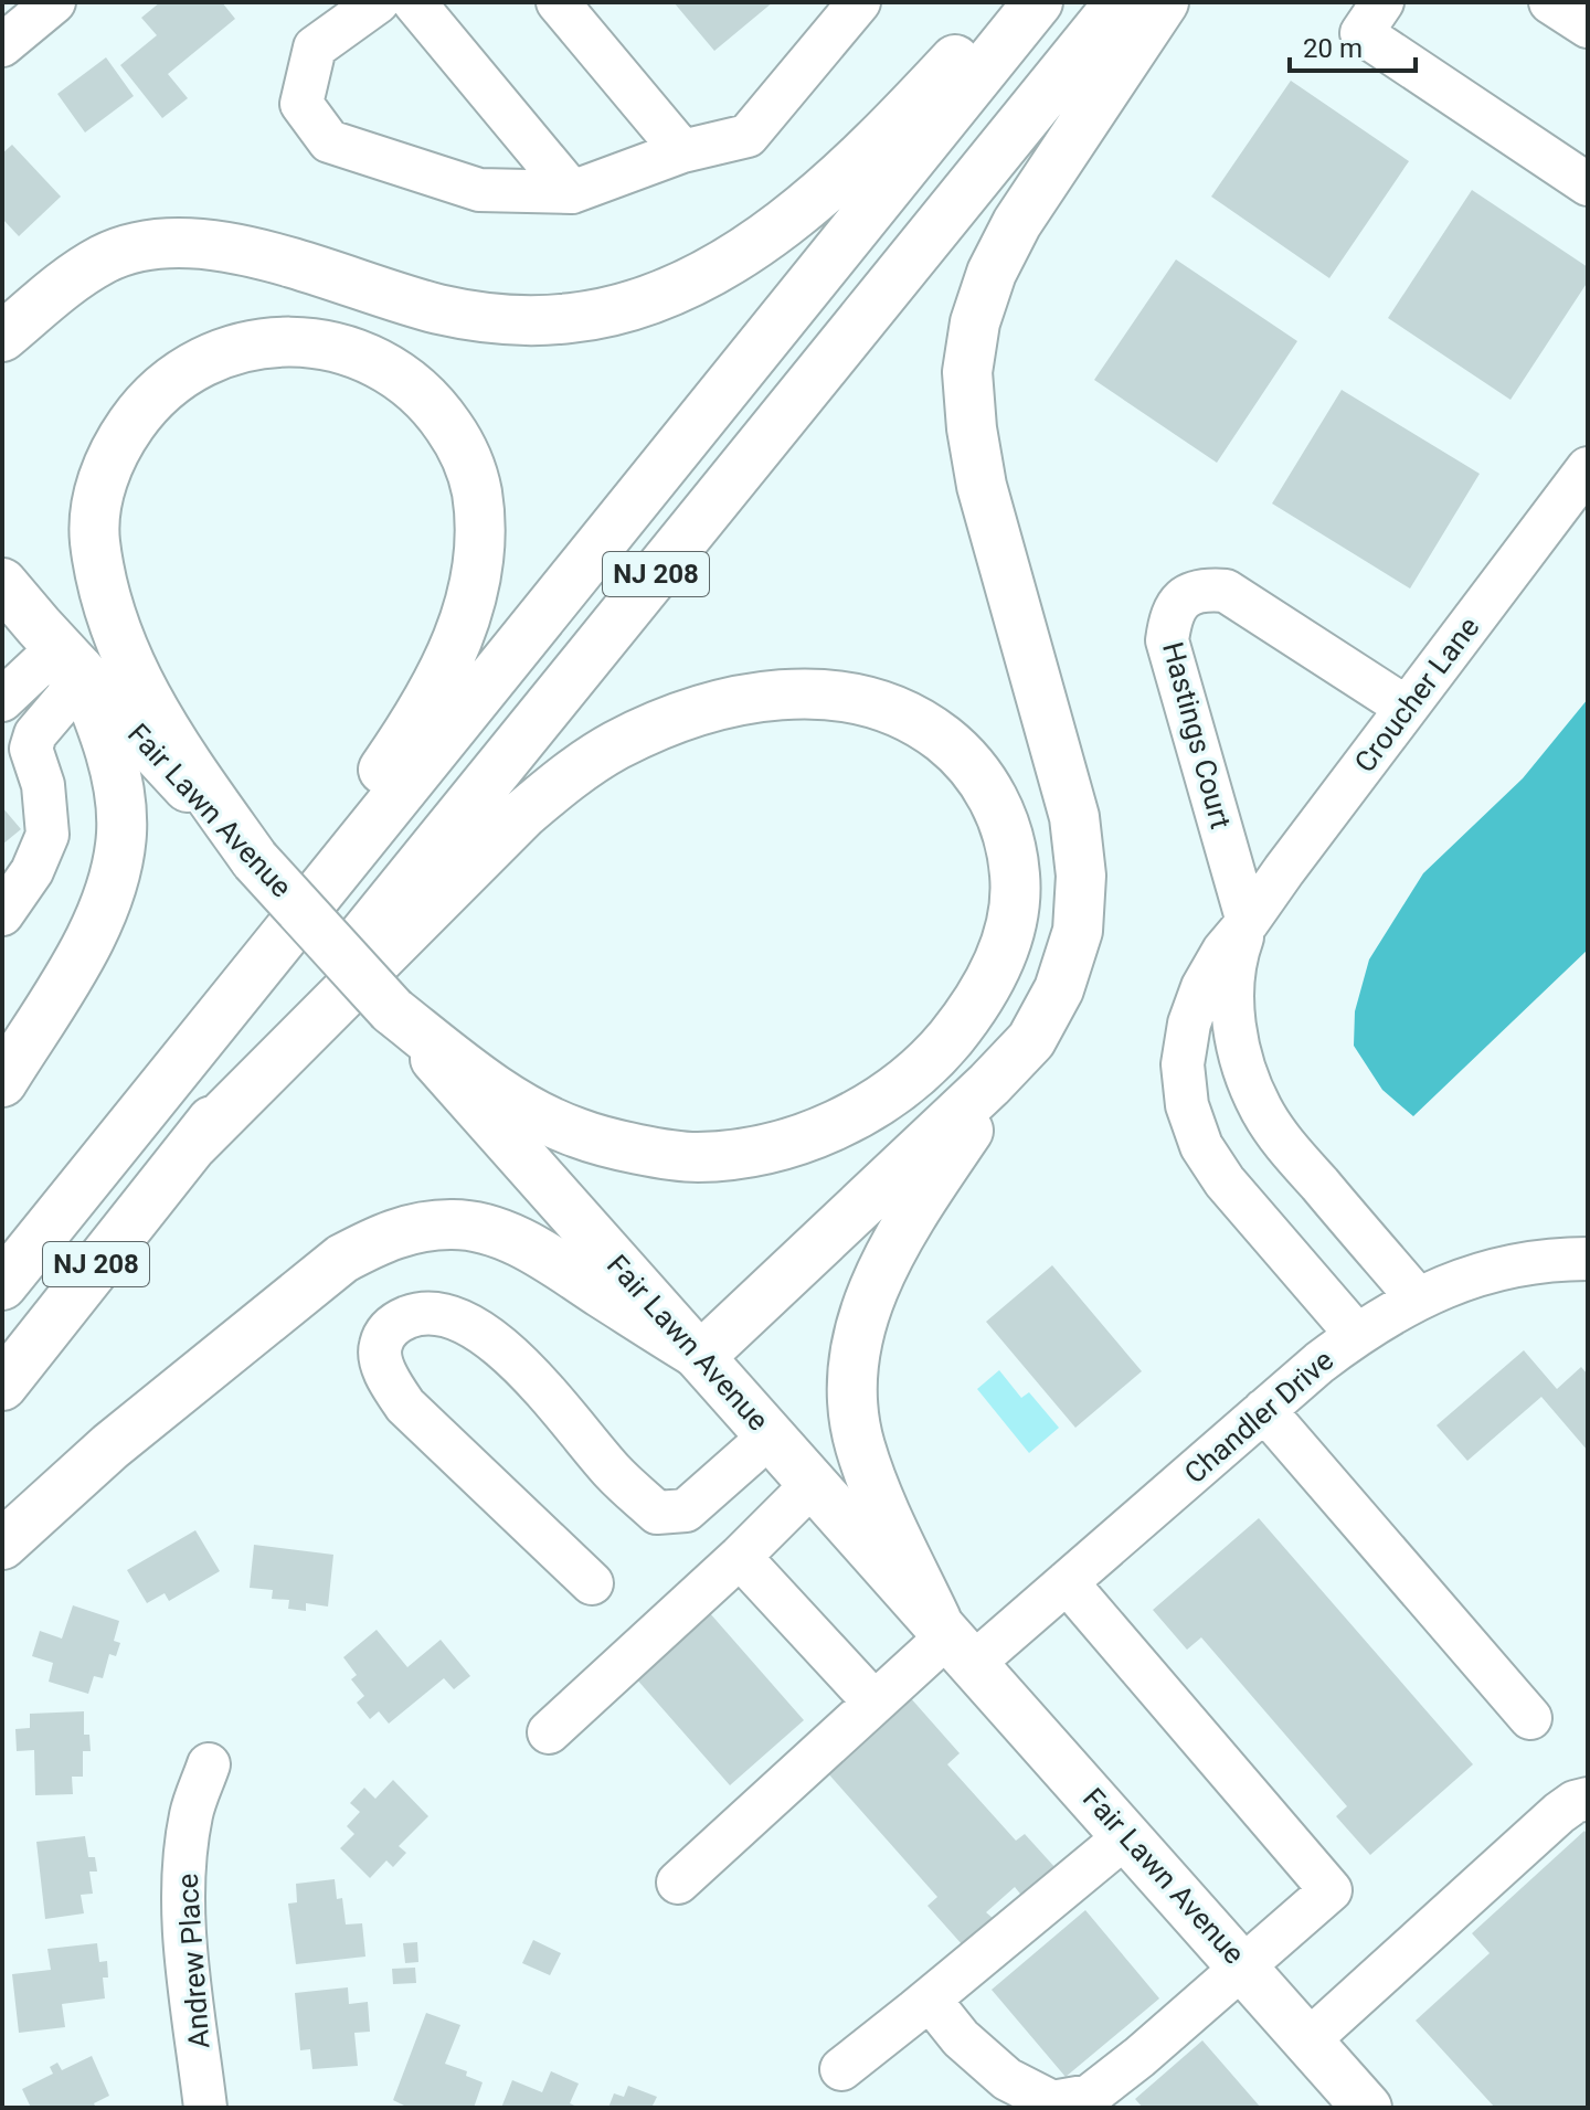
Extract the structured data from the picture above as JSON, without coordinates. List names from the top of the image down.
{
  "streets": {
    "main road": ["NJ 208", "Fair Lawn Avenue"],
    "street": [
      "Croucher Lane",
      "Hastings Court",
      "Chandler Drive",
      "Andrew Place"
    ]
  },
  "crossings": [
    ["Croucher Lane", "Hastings Court"],
    ["Croucher Lane", "Chandler Drive"],
    ["Fair Lawn Avenue", "Chandler Drive"]
  ],
  "scale_bar": "20 m"
}
